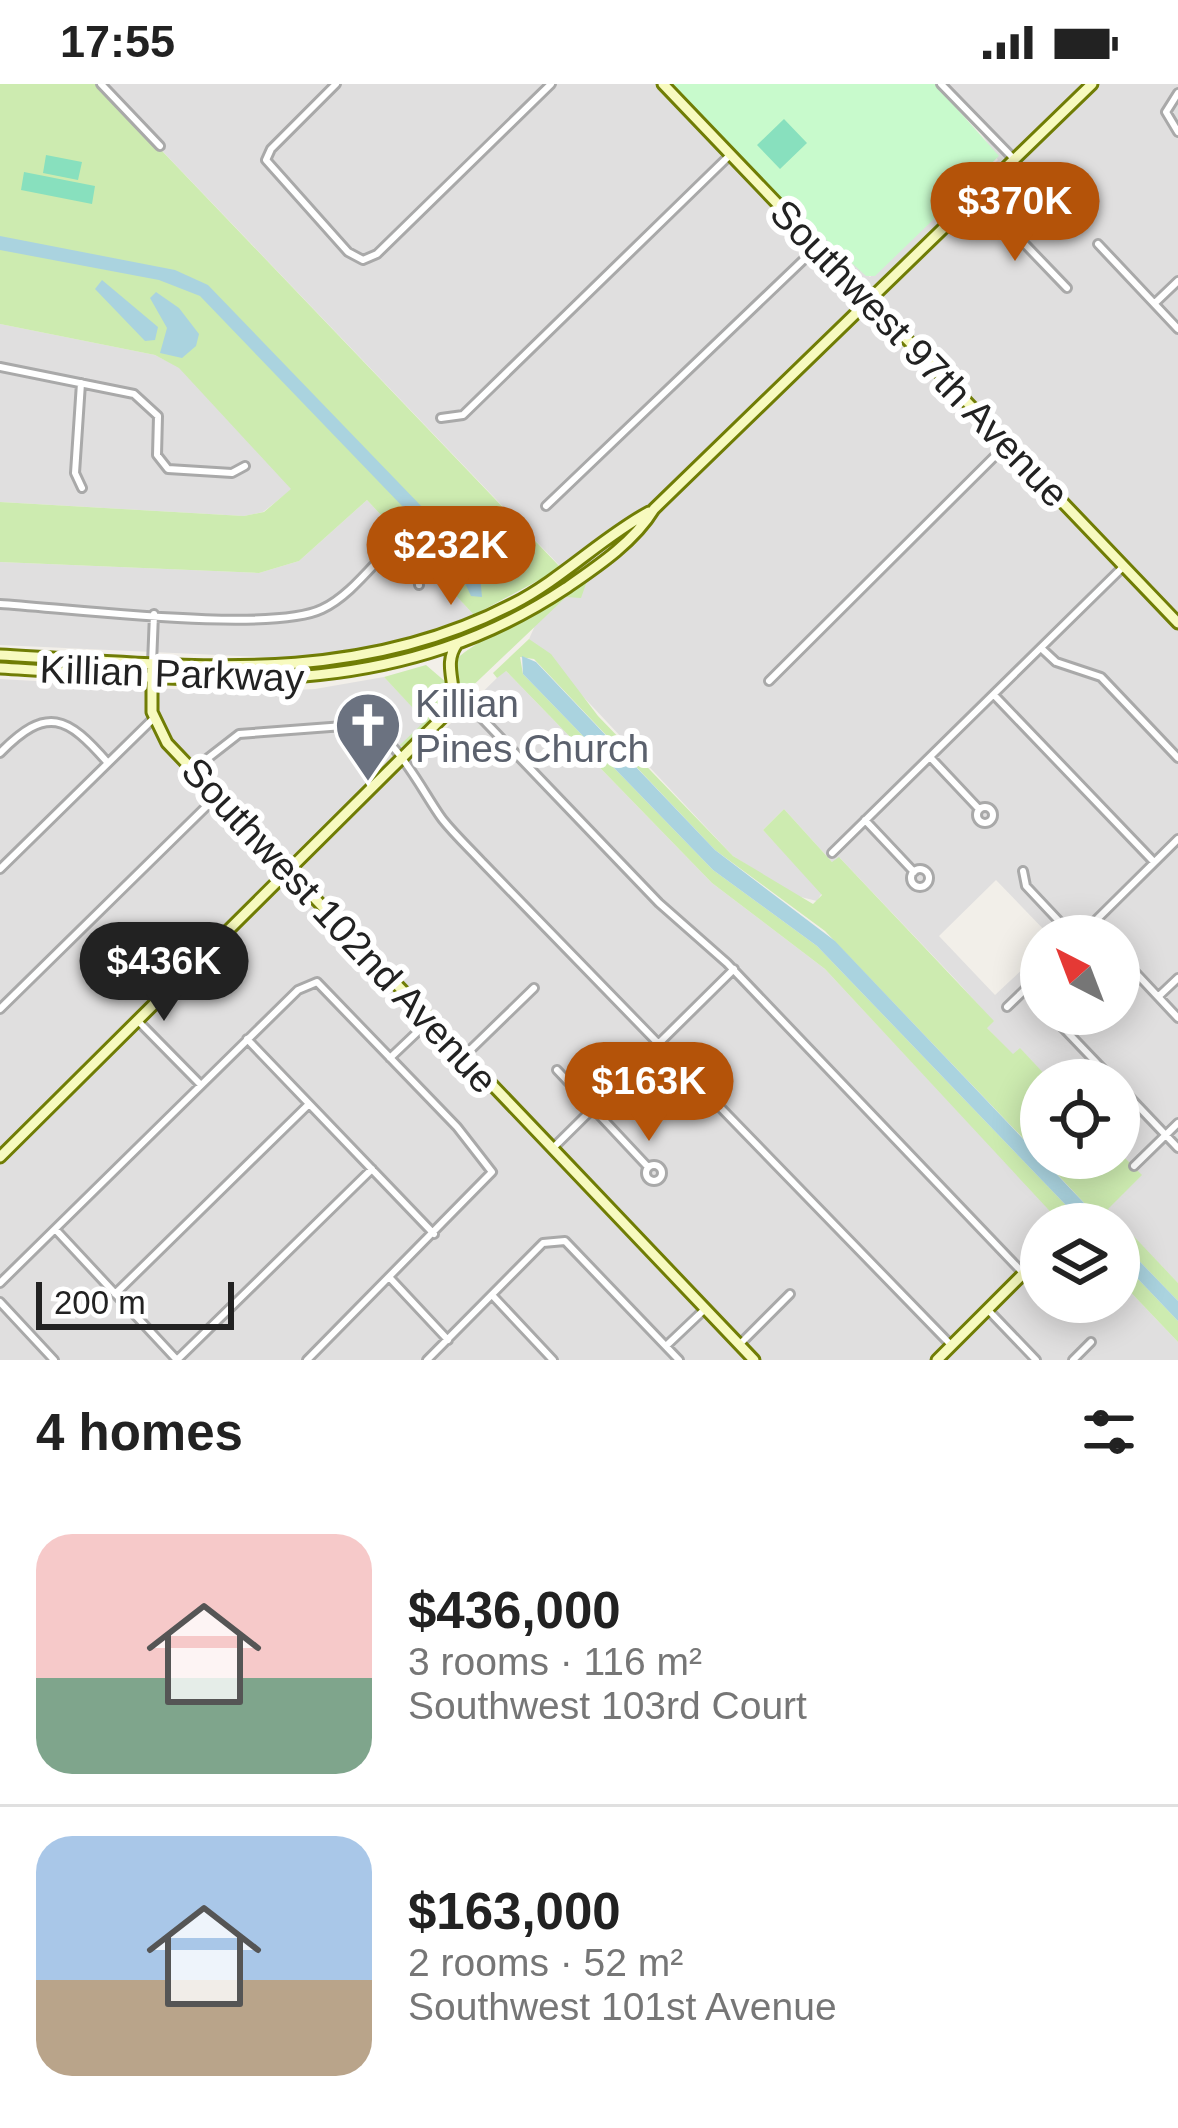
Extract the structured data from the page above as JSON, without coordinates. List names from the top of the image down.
{
  "streets": {
    "street": ["Southwest 97th Avenue", "Killian Parkway", "Southwest 102nd Avenue"]
  },
  "crossings": [
    ["Southwest 97th Avenue", "Killian Parkway"],
    ["Killian Parkway", "Southwest 102nd Avenue"]
  ],
  "places": {
    "church": ["Killian Pines Church"]
  },
  "scale_bar": "200 m",
  "north": "top left",
  "page": {
    "status": "17:55",
    "price": [
      "$370K",
      "$232K",
      "$436K",
      "$163K"
    ],
    "scale": "200 m",
    "heading": "4 homes",
    "list": [
      {
        "name": "$436,000",
        "note": "3 rooms · 116 m² · Southwest 103rd Court"
      },
      {
        "name": "$163,000",
        "note": "2 rooms · 52 m² · Southwest 101st Avenue"
      }
    ]
  }
}
